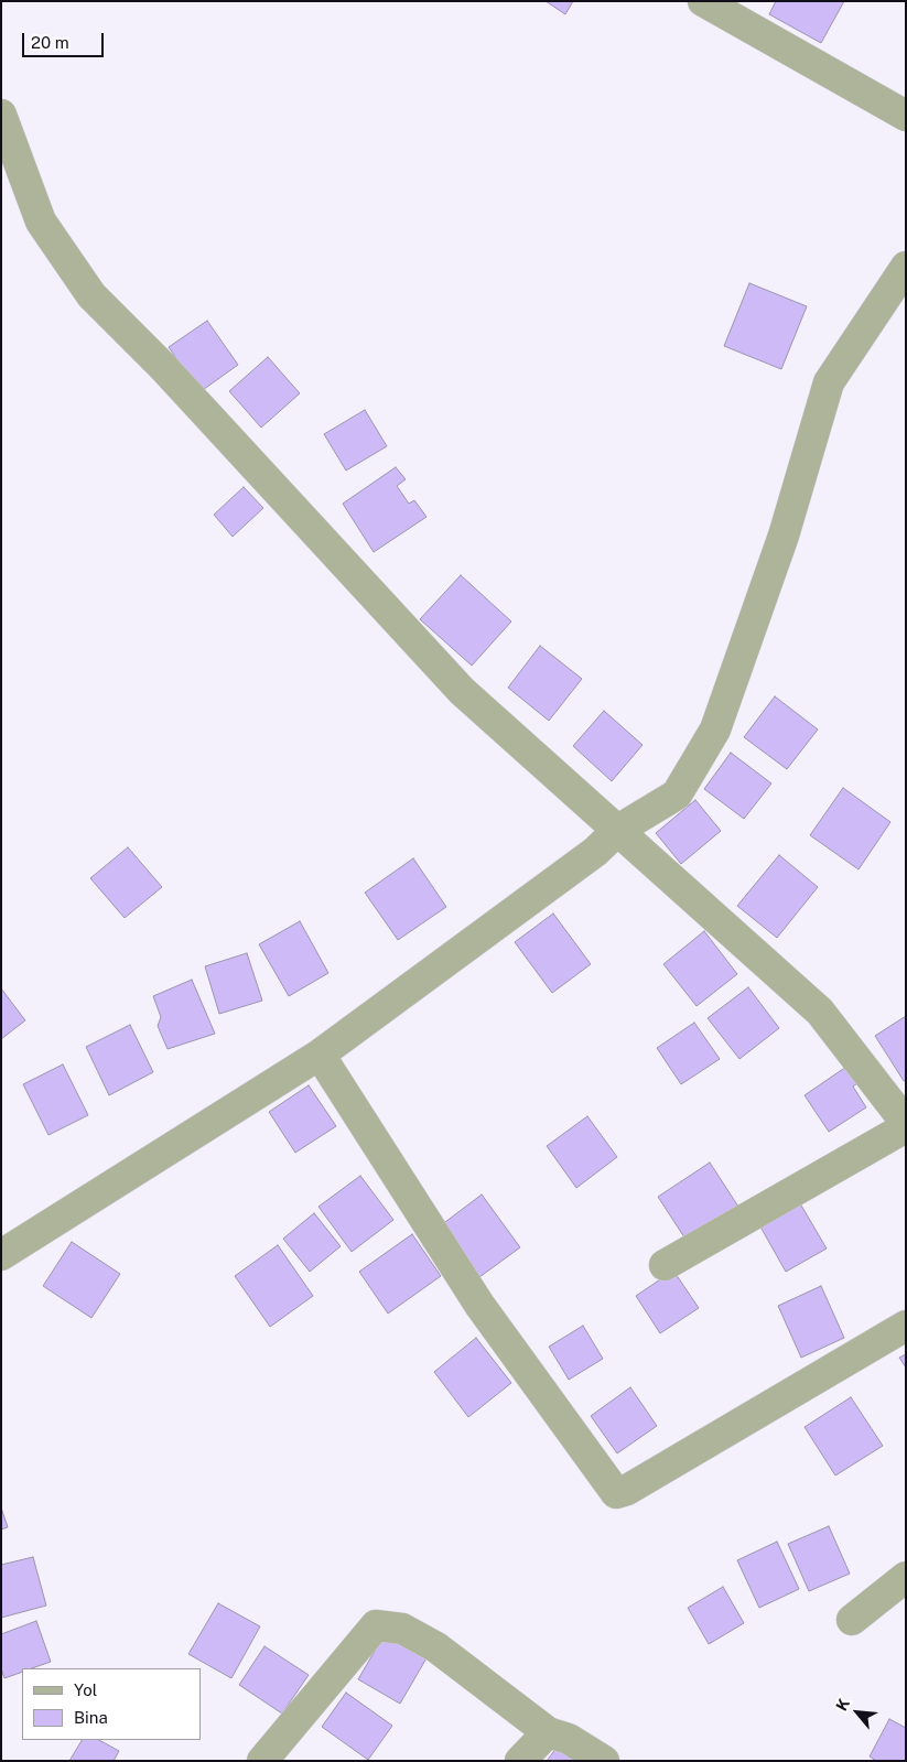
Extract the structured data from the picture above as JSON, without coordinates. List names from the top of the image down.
{
  "legend": ["Yol", "Bina"],
  "scale_bar": "20 m",
  "north": "top left"
}
